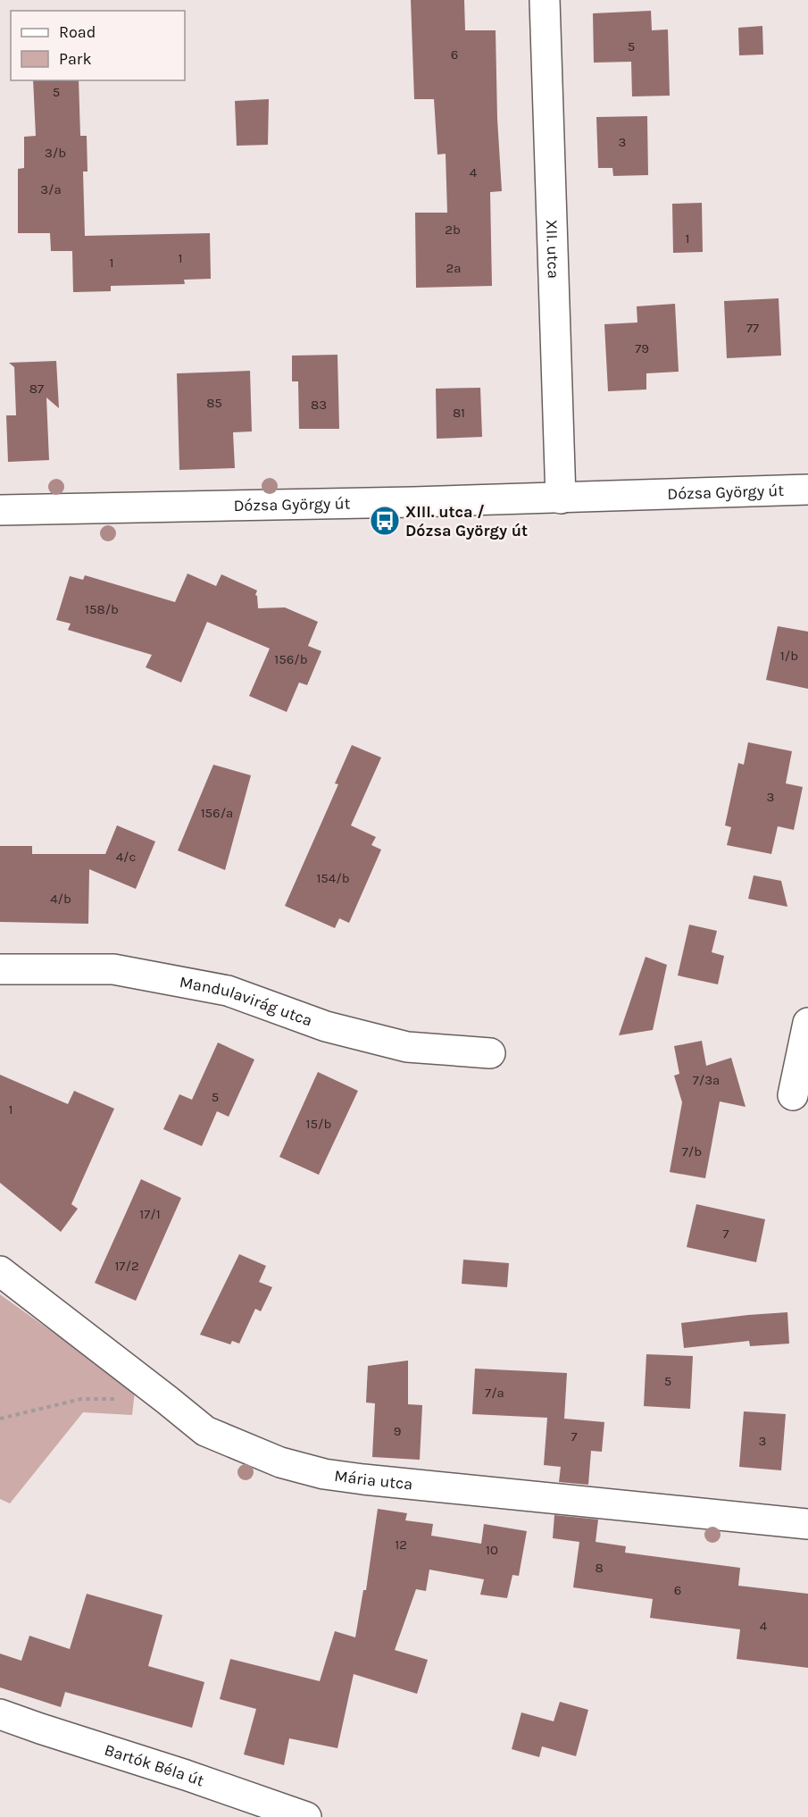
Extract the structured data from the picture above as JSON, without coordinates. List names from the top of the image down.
{
  "streets": {
    "street": [
      "XII. utca",
      "Dózsa György út",
      "Mandulavirág utca",
      "Mária utca",
      "Bartók Béla út"
    ]
  },
  "crossings": [
    ["XII. utca", "Dózsa György út"]
  ],
  "places": {
    "bus stop": ["XIII. utca / Dózsa György út"]
  },
  "house_numbers": [
    "5",
    "6",
    "5",
    "3",
    "3/b",
    "4",
    "3/a",
    "2b",
    "1",
    "1",
    "1",
    "2a",
    "77",
    "79",
    "87",
    "85",
    "83",
    "81",
    "158/b",
    "1/b",
    "156/b",
    "3",
    "156/a",
    "4/c",
    "154/b",
    "4/b",
    "7/3a",
    "5",
    "1",
    "15/b",
    "7/b",
    "17/1",
    "7",
    "17/2",
    "5",
    "7/a",
    "9",
    "7",
    "3",
    "12",
    "10",
    "8",
    "6",
    "4"
  ],
  "legend": ["Road", "Park"]
}
